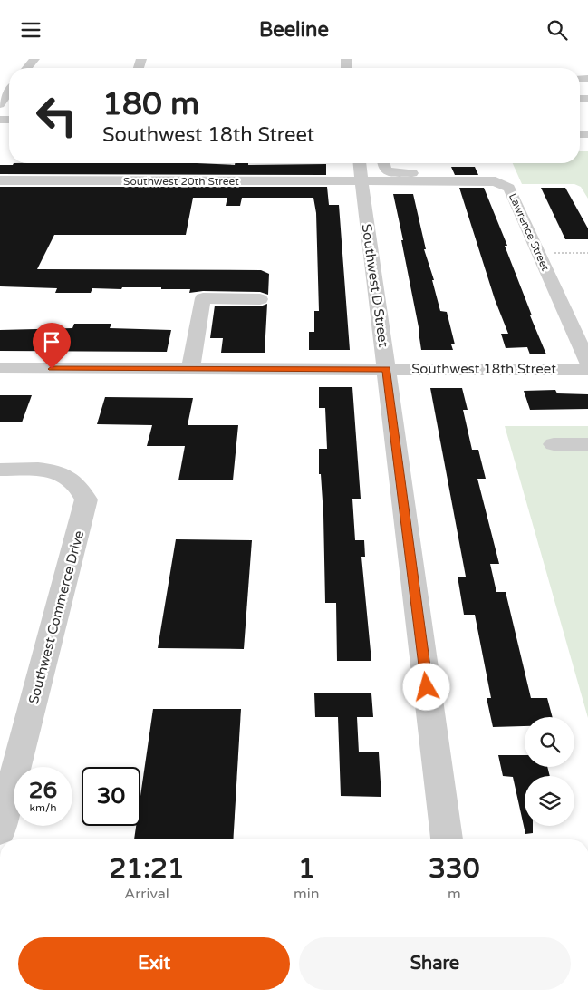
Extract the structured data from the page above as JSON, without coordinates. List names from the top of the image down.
{
  "streets": {
    "street": [
      "Southwest 20th Street",
      "Lawrence Street",
      "Southwest D Street",
      "Southwest 18th Street",
      "Southwest Commerce Drive"
    ]
  },
  "crossings": [
    ["Southwest 20th Street", "Lawrence Street"],
    ["Southwest 20th Street", "Southwest D Street"],
    ["Lawrence Street", "Southwest D Street"],
    ["Southwest D Street", "Southwest 18th Street"]
  ],
  "page": {
    "header": "Beeline",
    "turn": ["180 m", "Southwest 18th Street"],
    "speed": "26 km/h",
    "limit": "30",
    "eta": [
      "21:21",
      "Arrival",
      "1",
      "min",
      "330",
      "m"
    ],
    "buttons": ["Exit", "Share"]
  }
}
